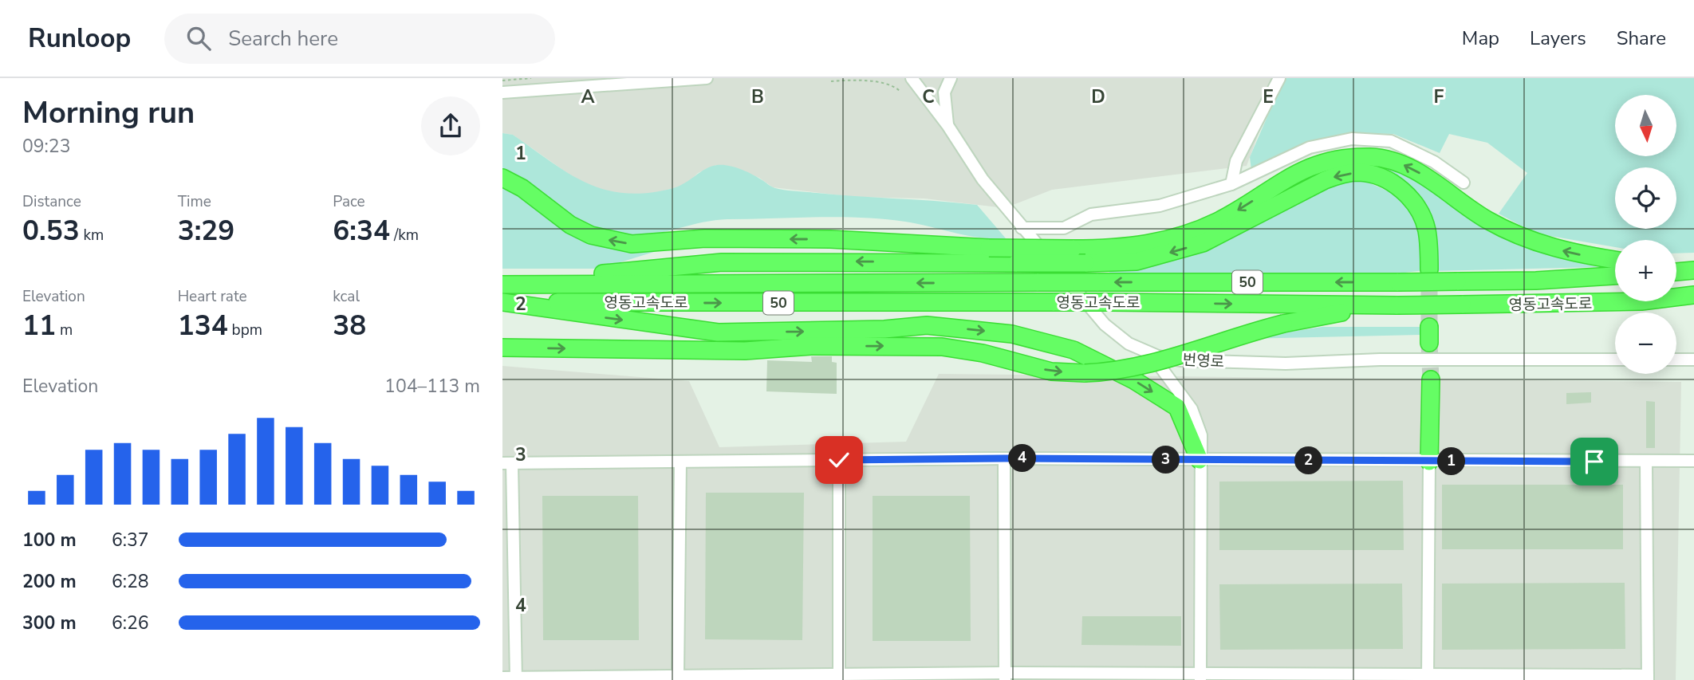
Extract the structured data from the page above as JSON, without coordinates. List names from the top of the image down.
{
  "streets": {
    "highway": ["50", "영동고속도로"],
    "street": ["번영로"]
  },
  "north": "bottom",
  "page": {
    "header": "Runloop",
    "search": "Search here",
    "nav": ["Map", "Layers", "Share"],
    "heading": ["Morning run", "09:23"],
    "map_buttons": ["+", "−"],
    "stats": [
      ["Distance", "0.53 km"],
      ["Time", "3:29"],
      ["Pace", "6:34 /km"],
      ["Elevation", "11 m"],
      ["Heart rate", "134 bpm"],
      ["kcal", "38"]
    ],
    "chart": ["Elevation", "104–113 m"],
    "pins": [
      "4",
      "3",
      "2",
      "1"
    ],
    "list": [
      {
        "name": "100 m",
        "note": "6:37"
      },
      {
        "name": "200 m",
        "note": "6:28"
      },
      {
        "name": "300 m",
        "note": "6:26"
      }
    ]
  },
  "grid": {
    "columns": [
      "A",
      "B",
      "C",
      "D",
      "E",
      "F"
    ],
    "rows": [
      "1",
      "2",
      "3",
      "4"
    ]
  }
}
